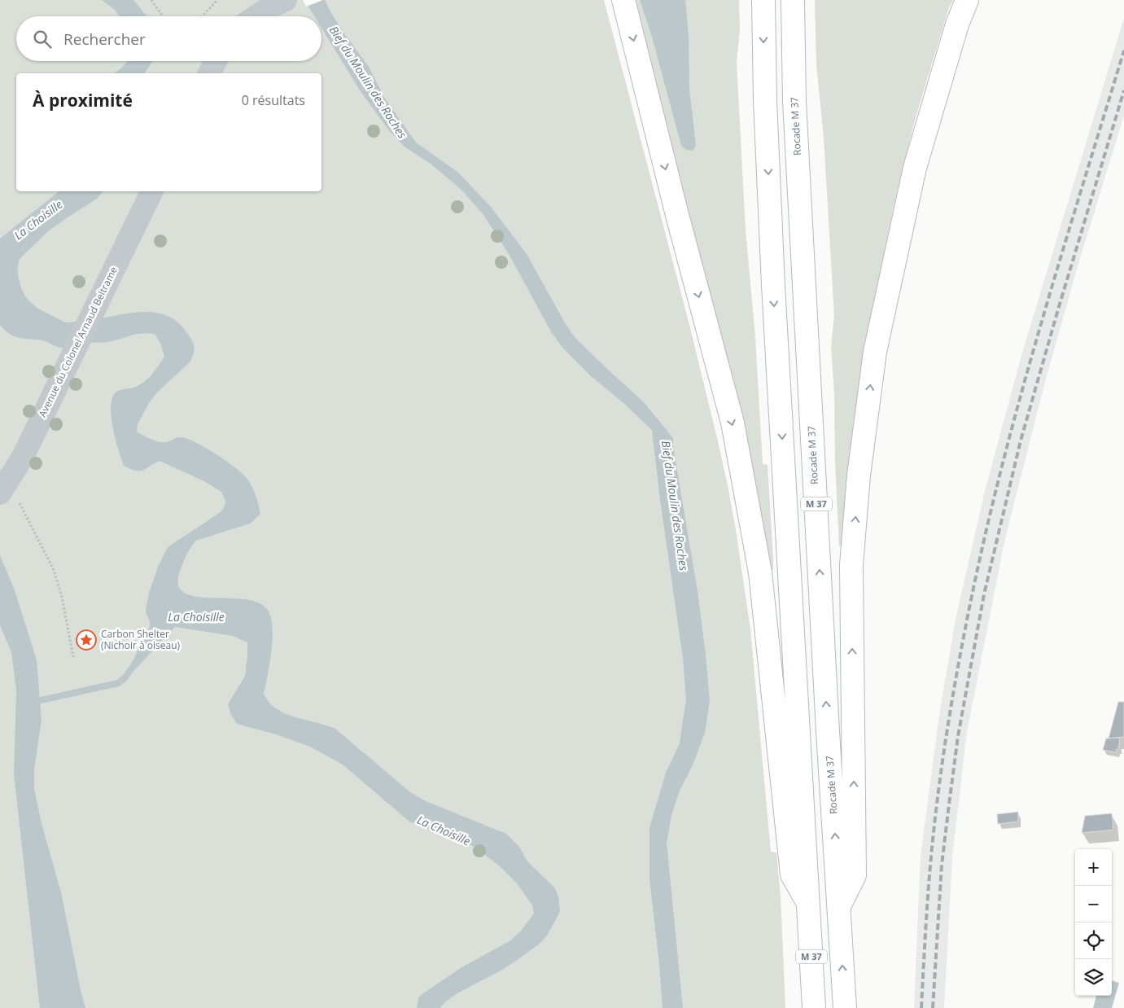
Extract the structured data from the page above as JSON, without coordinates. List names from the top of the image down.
{
  "streets": {
    "highway": ["Rocade M 37", "M 37"],
    "street": ["Avenue du Colonel Arnaud Beltrame"]
  },
  "water": ["Bief du Moulin des Roches", "La Choisille"],
  "places": {
    "place": ["Carbon Shelter (Nichoir à oiseau)"]
  },
  "page": {
    "search": "Rechercher",
    "heading": ["À proximité", "0 résultats"],
    "map_buttons": ["+", "−"]
  }
}
